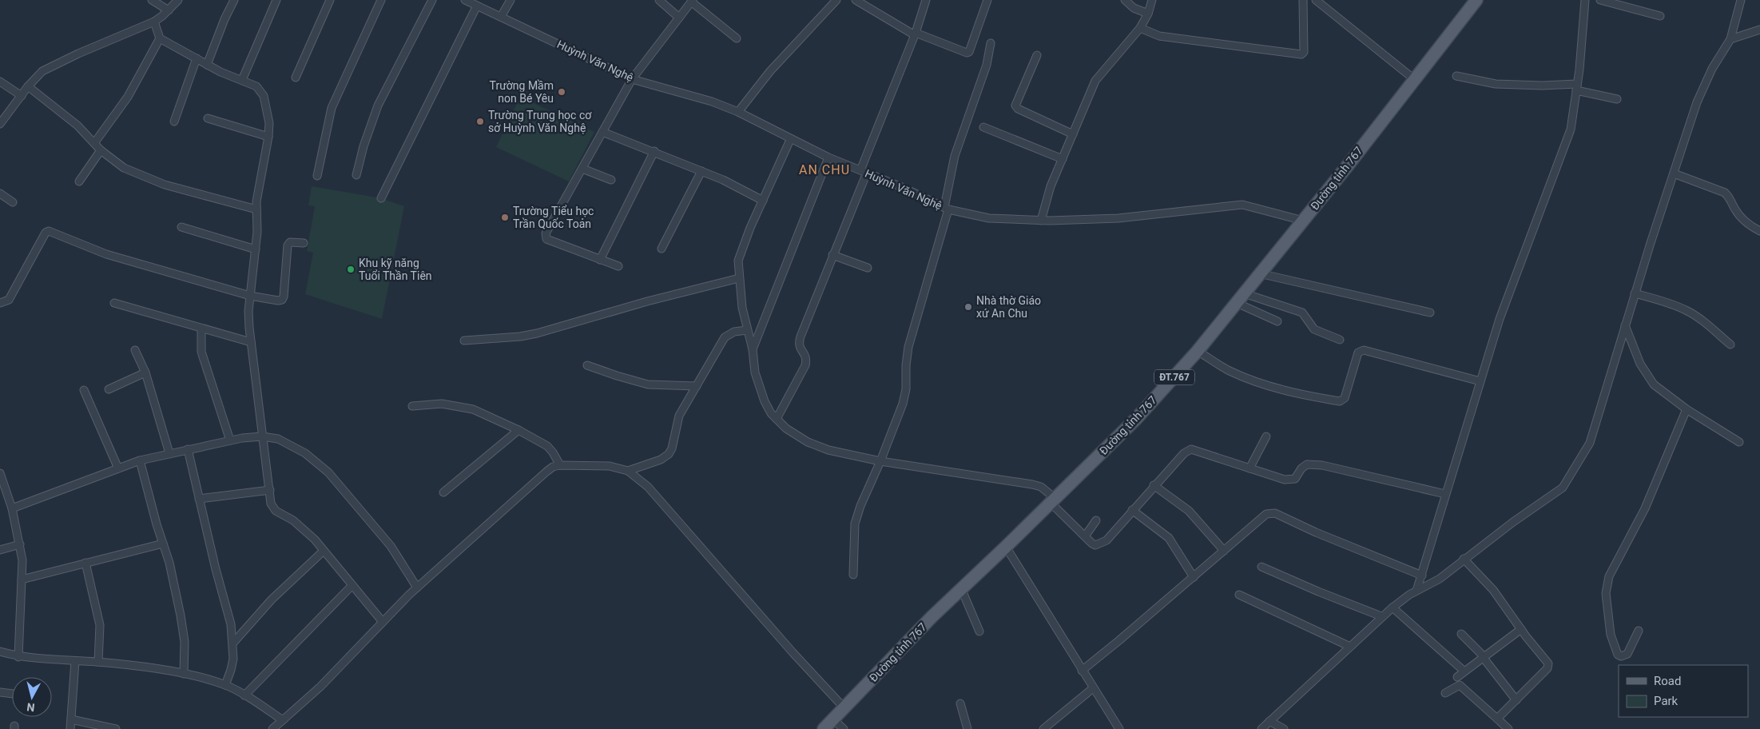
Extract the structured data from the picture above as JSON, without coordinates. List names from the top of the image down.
{
  "streets": {
    "main road": ["Đường tỉnh 767", "ĐT.767"],
    "street": ["Huỳnh Văn Nghệ"]
  },
  "crossings": [
    ["Huỳnh Văn Nghệ", "Đường tỉnh 767"]
  ],
  "districts": ["AN CHU"],
  "places": [
    "Trường Mầm non Bé Yêu",
    "Trường Trung học cơ sở Huỳnh Văn Nghệ",
    "Trường Tiểu học Trần Quốc Toản",
    "Khu kỹ năng Tuổi Thần Tiên",
    "Nhà thờ Giáo xứ An Chu"
  ],
  "legend": ["Road", "Park"],
  "north": "bottom"
}
